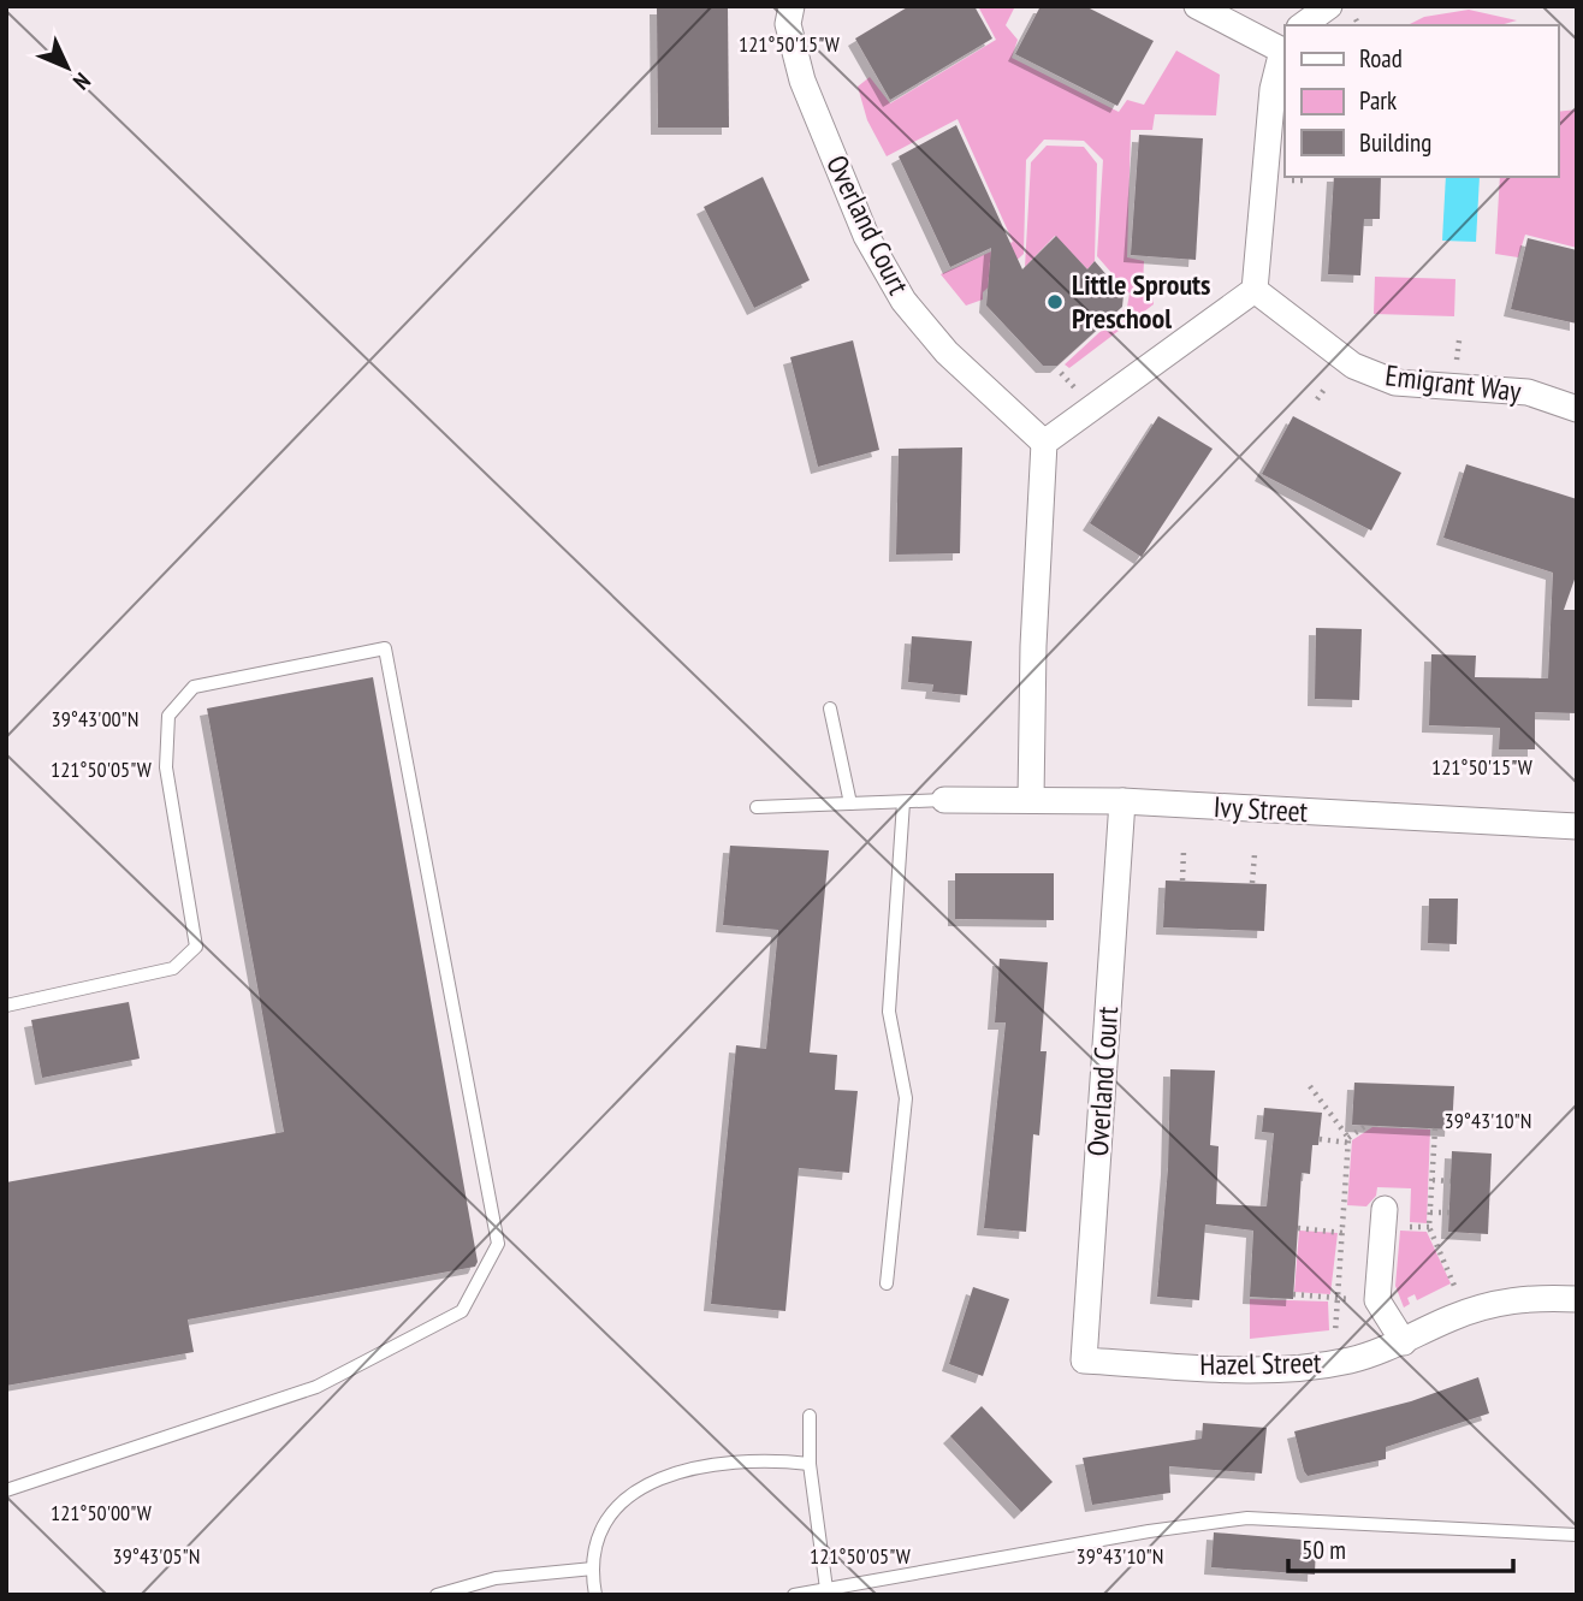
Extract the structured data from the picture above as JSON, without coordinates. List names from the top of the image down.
{
  "streets": {
    "street": [
      "Overland Court",
      "Emigrant Way",
      "Ivy Street",
      "Hazel Street"
    ]
  },
  "crossings": [
    ["Overland Court", "Ivy Street"],
    ["Overland Court", "Hazel Street"]
  ],
  "places": ["Little Sprouts Preschool"],
  "legend": ["Road", "Park", "Building"],
  "scale_bar": "50 m",
  "north": "bottom right",
  "coordinates": [
    "121°50'15\"W",
    "39°43'00\"N",
    "121°50'05\"W",
    "39°43'10\"N",
    "121°50'00\"W",
    "39°43'05\"N"
  ]
}
